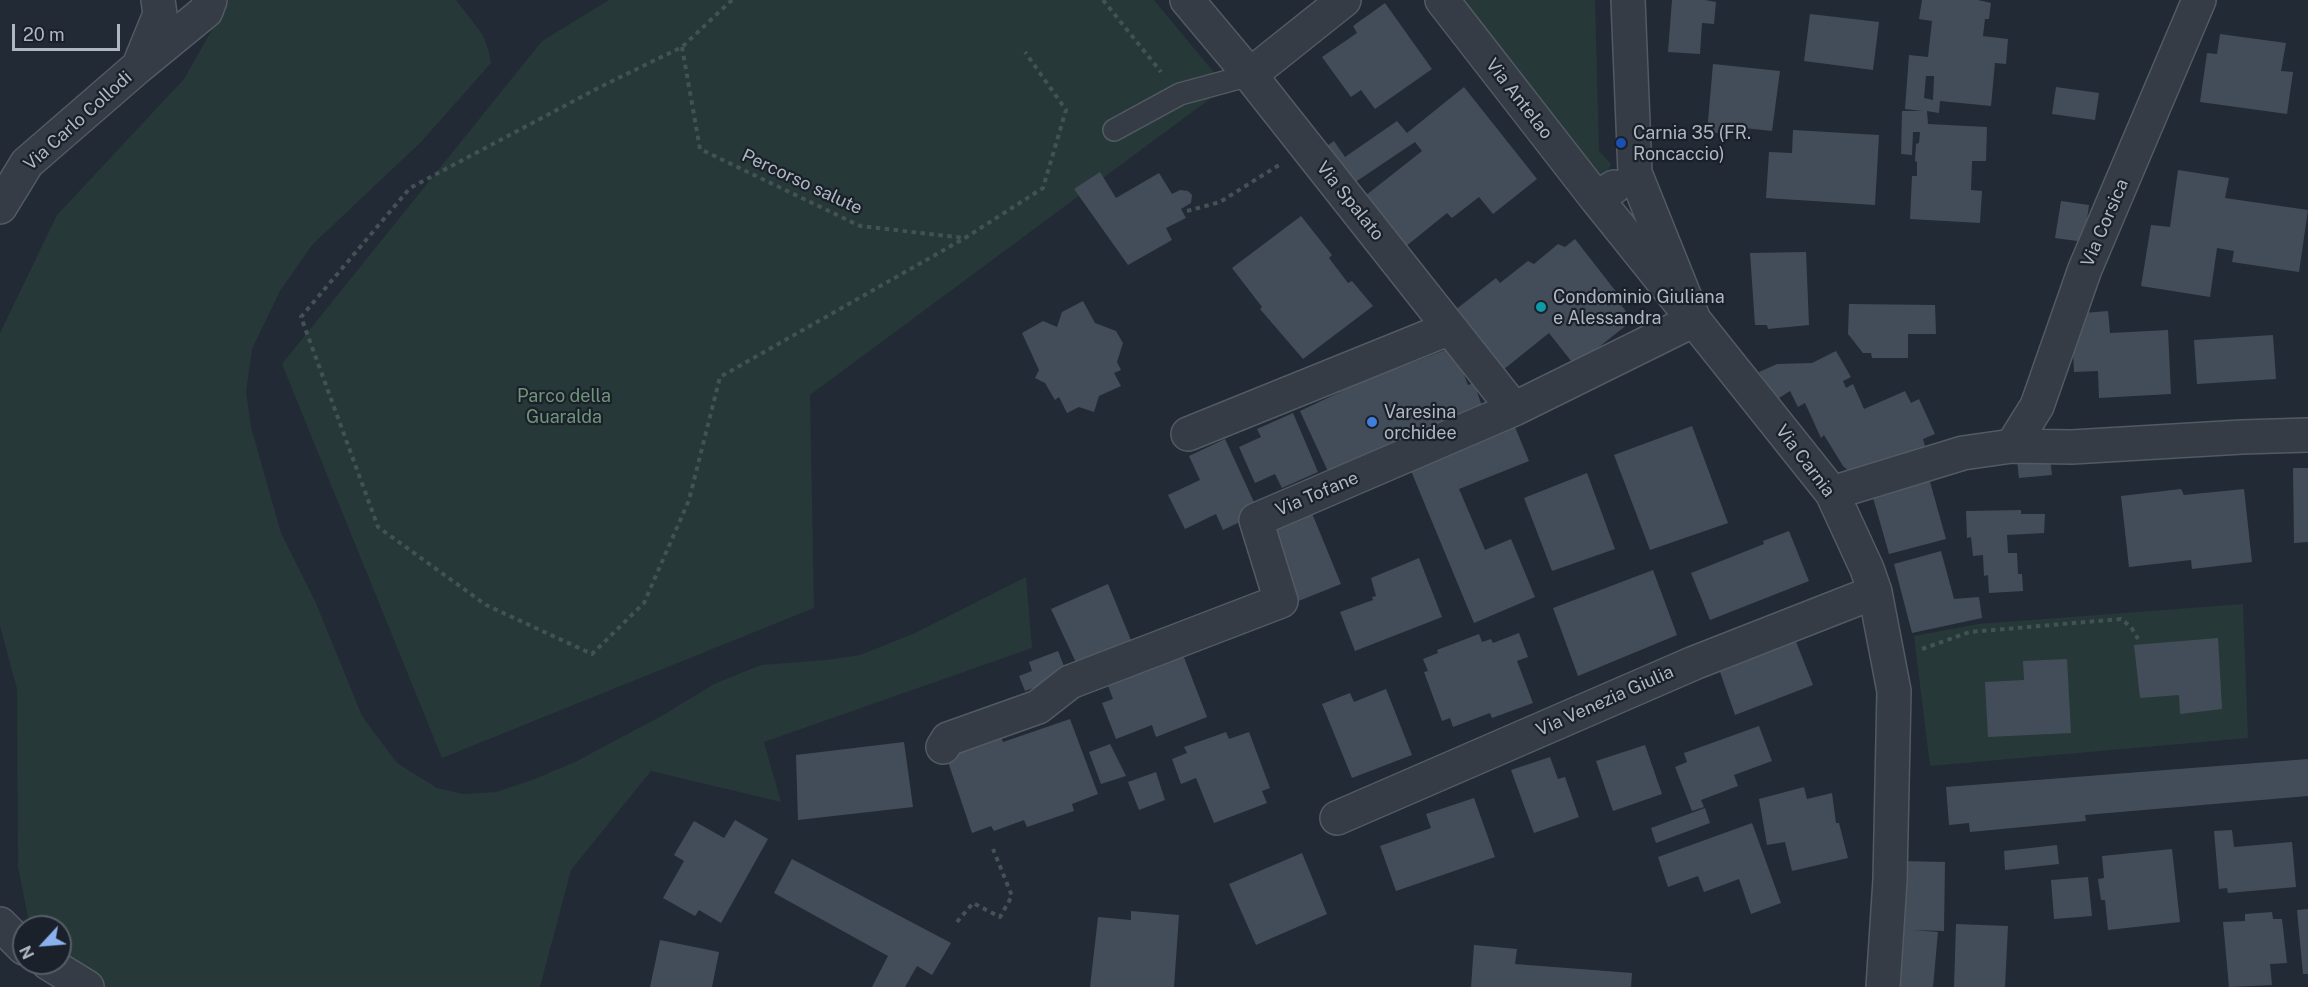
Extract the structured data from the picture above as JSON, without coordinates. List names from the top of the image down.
{
  "streets": {
    "street": [
      "Via Antelao",
      "Via Carlo Collodi",
      "Via Spalato",
      "Via Corsica",
      "Via Carnia",
      "Via Tofane",
      "Via Venezia Giulia"
    ],
    "path": ["Percorso salute"]
  },
  "crossings": [
    ["Via Antelao", "Via Carnia"],
    ["Via Antelao", "Via Tofane"],
    ["Via Spalato", "Via Tofane"],
    ["Via Carnia", "Via Tofane"],
    ["Via Carnia", "Via Venezia Giulia"]
  ],
  "parks": ["Parco della Guaralda"],
  "places": ["Carnia 35 (FR. Roncaccio)", "Condominio Giuliana e Alessandra", "Varesina orchidee"],
  "scale_bar": "20 m",
  "north": "bottom left"
}
